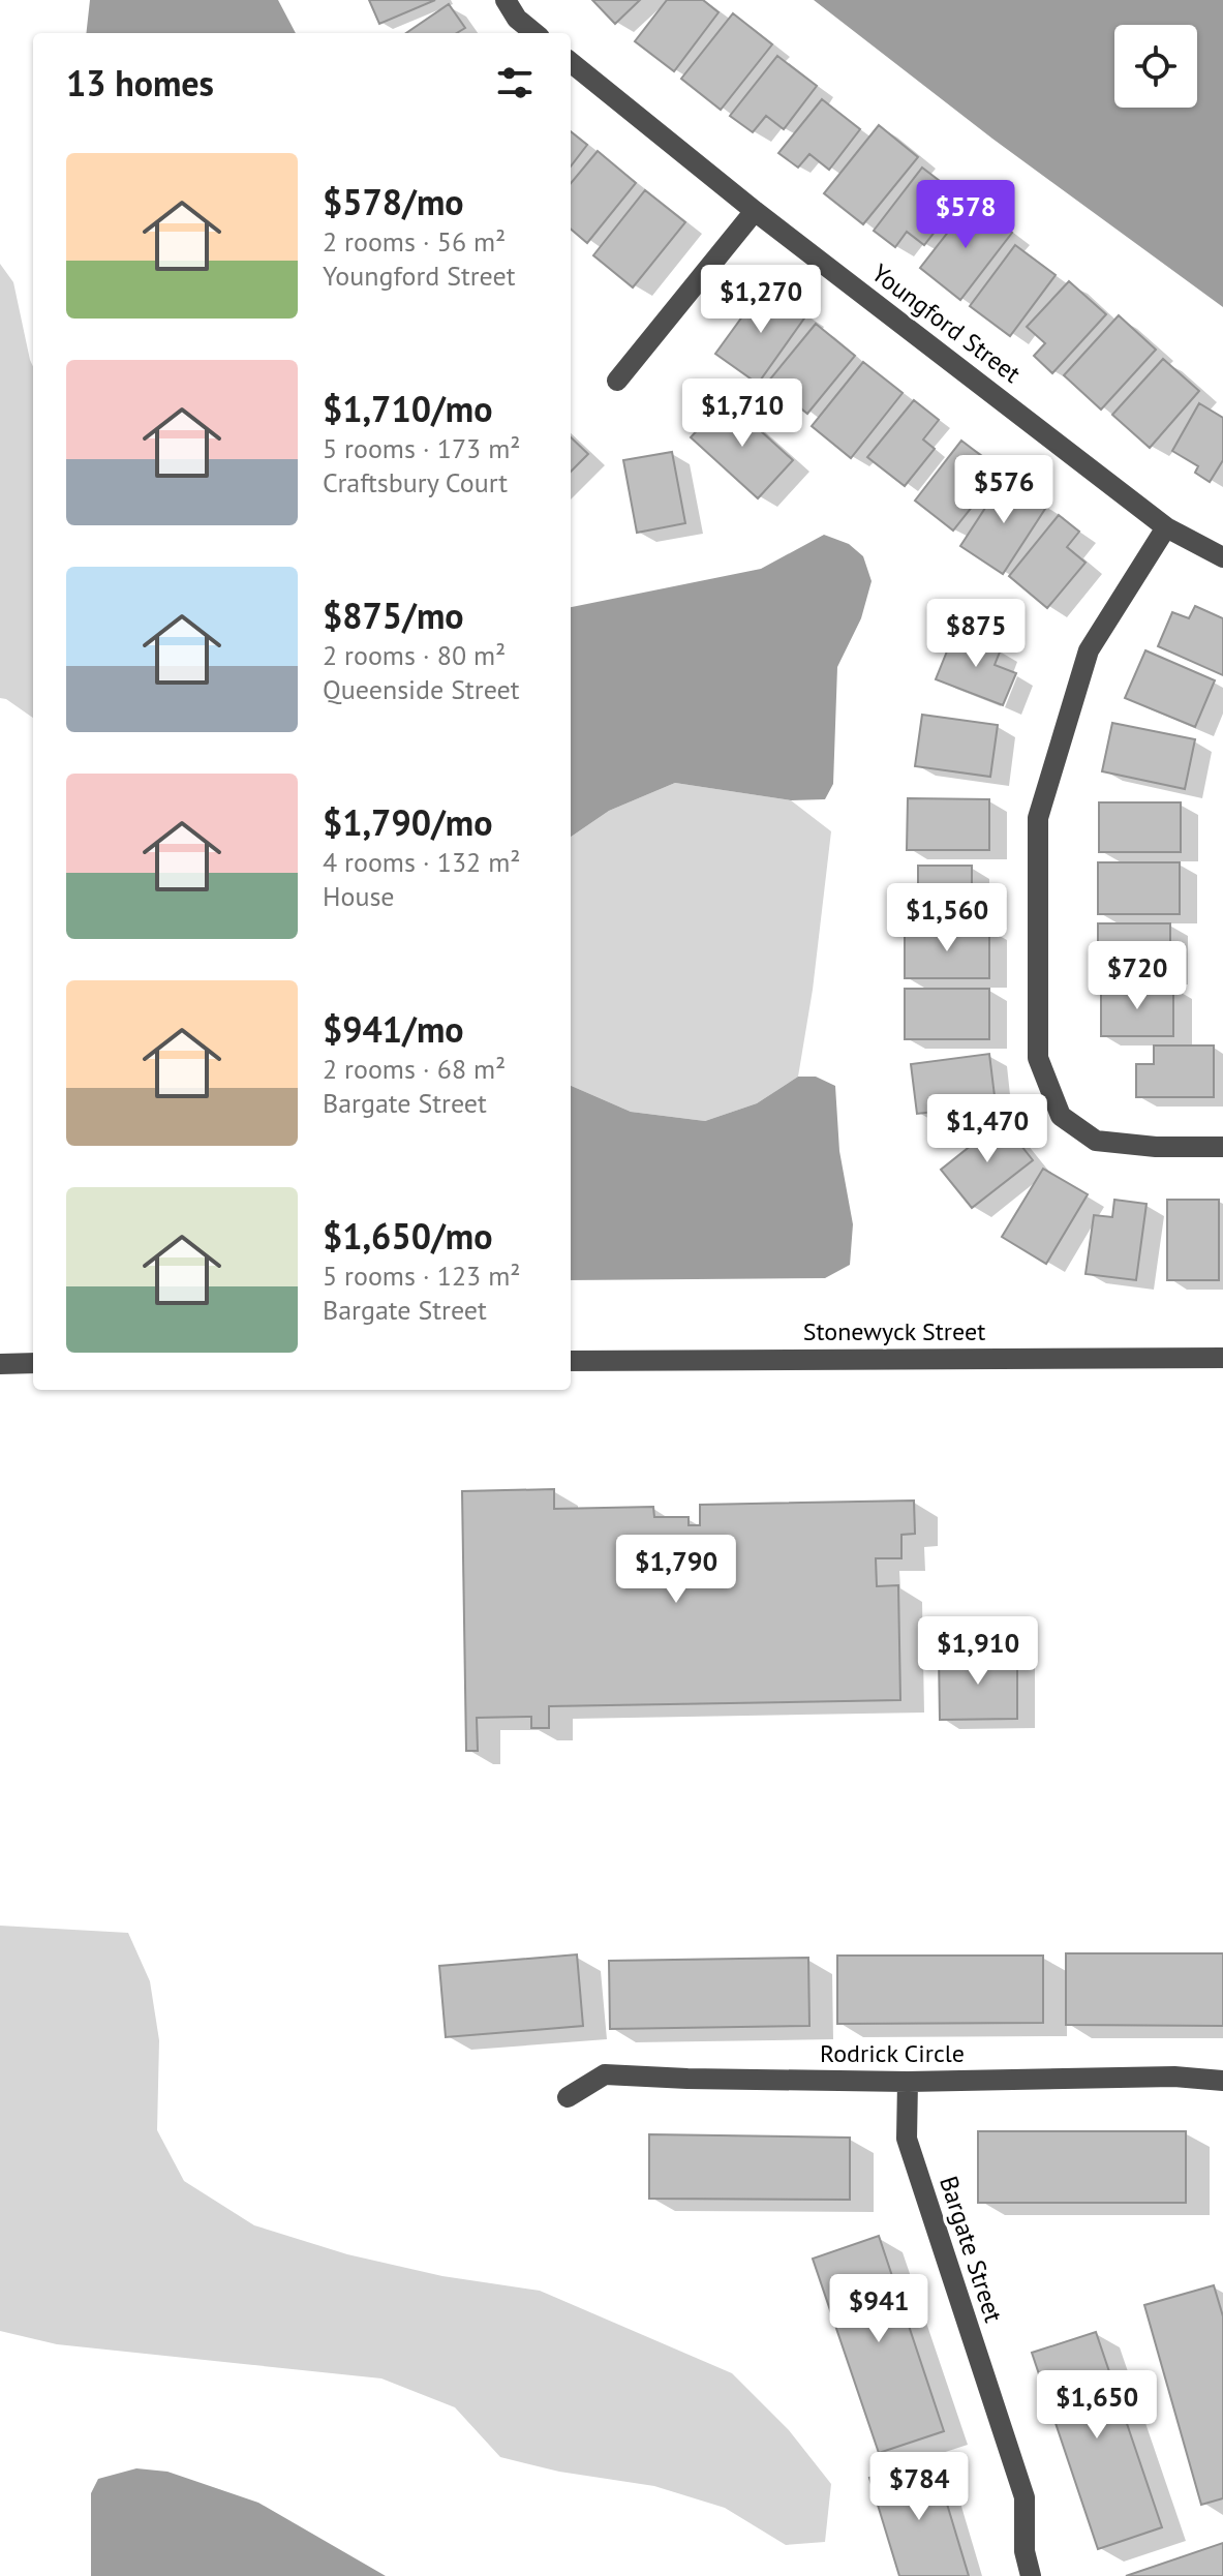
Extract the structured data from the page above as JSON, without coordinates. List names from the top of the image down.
{
  "streets": {
    "street": [
      "Youngford Street",
      "Stonewyck Street",
      "Rodrick Circle",
      "Bargate Street"
    ]
  },
  "crossings": [
    ["Rodrick Circle", "Bargate Street"]
  ],
  "page": {
    "heading": "13 homes",
    "list": [
      {
        "name": "$578/mo",
        "note": "2 rooms · 56 m² · Youngford Street"
      },
      {
        "name": "$1,710/mo",
        "note": "5 rooms · 173 m² · Craftsbury Court"
      },
      {
        "name": "$875/mo",
        "note": "2 rooms · 80 m² · Queenside Street"
      },
      {
        "name": "$1,790/mo",
        "note": "4 rooms · 132 m² · House"
      },
      {
        "name": "$941/mo",
        "note": "2 rooms · 68 m² · Bargate Street"
      },
      {
        "name": "$1,650/mo",
        "note": "5 rooms · 123 m² · Bargate Street"
      }
    ],
    "price": [
      "$578",
      "$1,270",
      "$1,710",
      "$576",
      "$875",
      "$1,560",
      "$720",
      "$1,470",
      "$1,790",
      "$1,910",
      "$941",
      "$1,650",
      "$784"
    ]
  }
}
